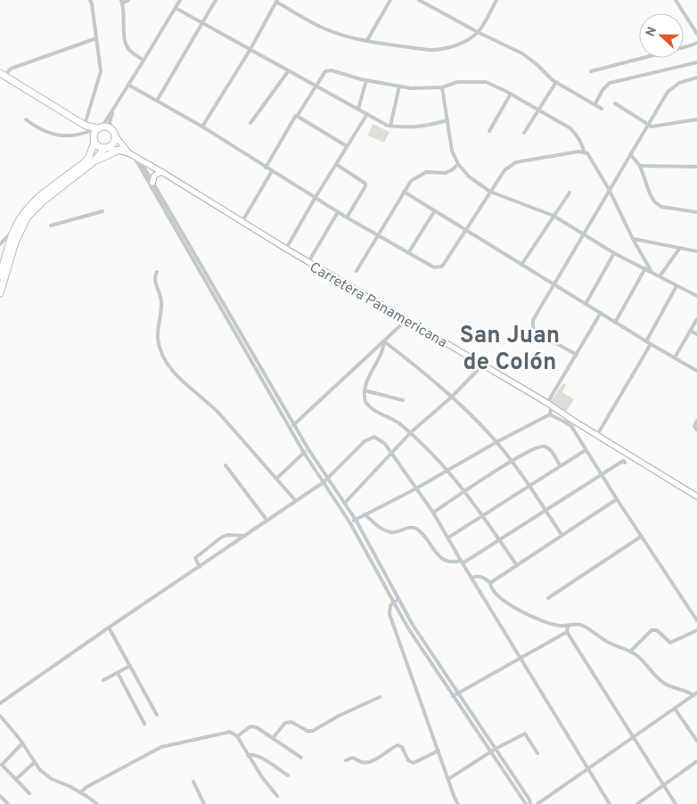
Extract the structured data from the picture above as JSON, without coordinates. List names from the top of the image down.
{
  "streets": {
    "main road": ["Carretera Panamericana"]
  },
  "districts": ["San Juan de Colón"],
  "north": "left"
}
